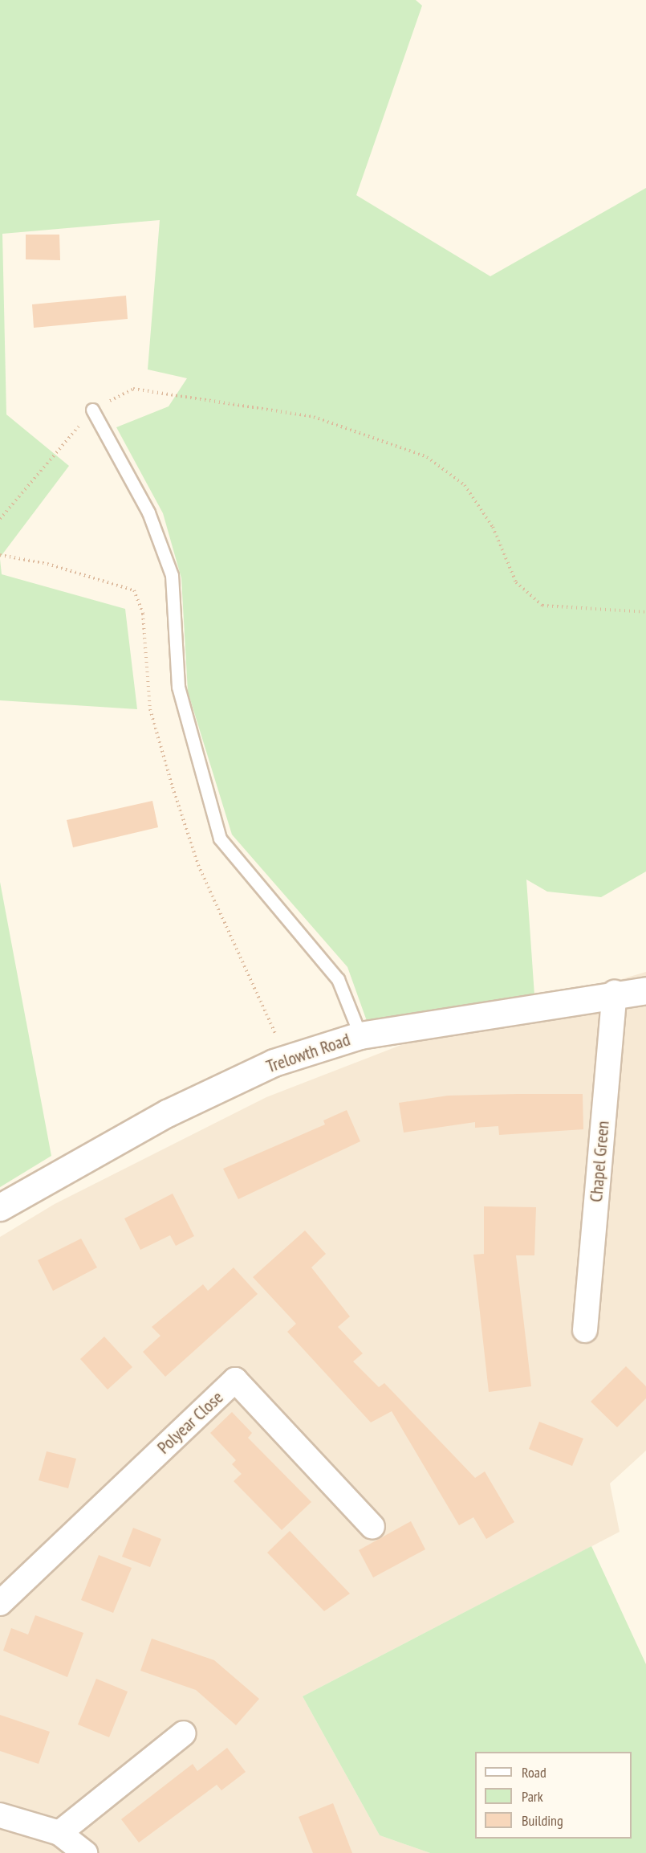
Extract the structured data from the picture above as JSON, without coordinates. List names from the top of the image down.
{
  "streets": {
    "street": ["Trelowth Road", "Chapel Green", "Polyear Close"]
  },
  "crossings": [
    ["Trelowth Road", "Chapel Green"]
  ],
  "legend": ["Road", "Park", "Building"]
}
